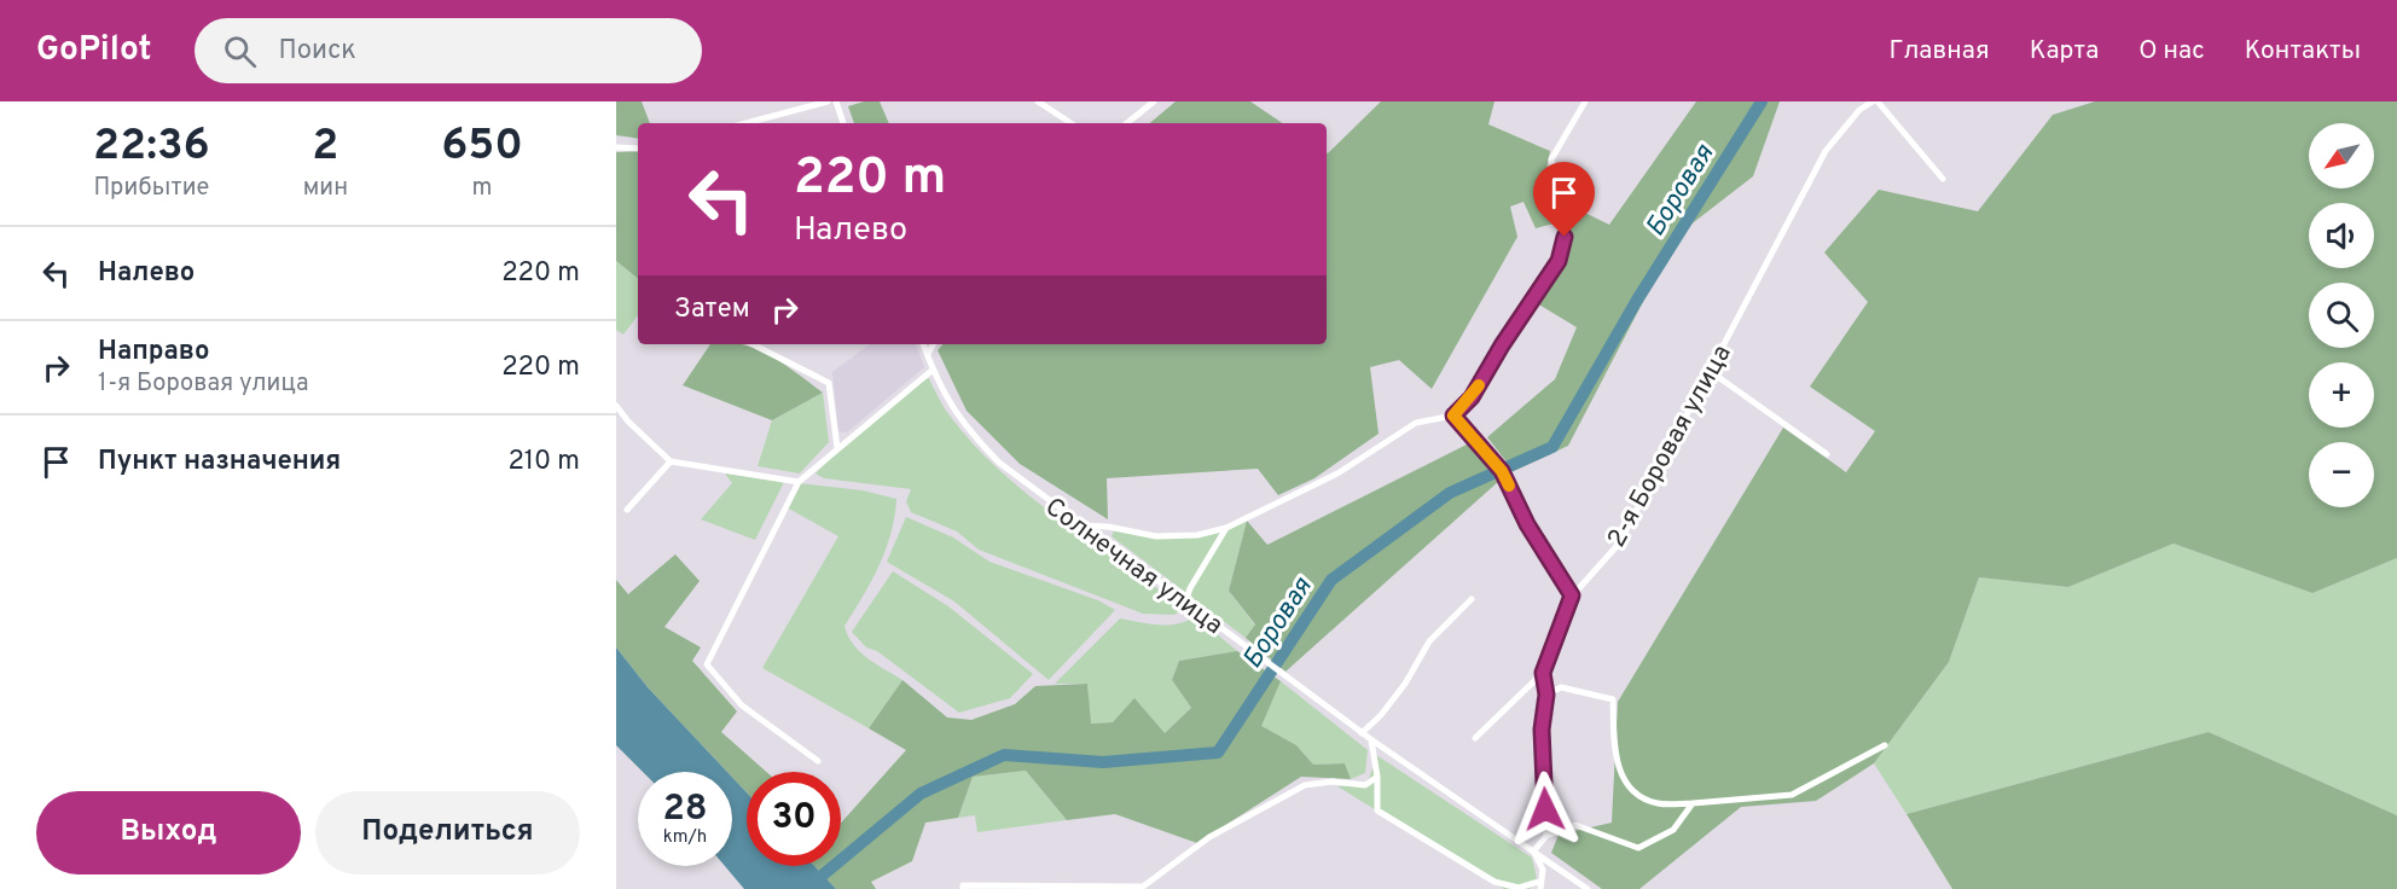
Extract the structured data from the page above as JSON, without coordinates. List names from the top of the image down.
{
  "streets": {
    "street": ["2-я Боровая улица", "Солнечная улица"]
  },
  "water": ["Боровая"],
  "north": "bottom left",
  "page": {
    "header": "GoPilot",
    "search": "Поиск",
    "nav": [
      "Главная",
      "Карта",
      "О нас",
      "Контакты"
    ],
    "eta": [
      "22:36",
      "Прибытие",
      "2",
      "мин",
      "650",
      "m"
    ],
    "map_buttons": ["+", "−"],
    "turn": ["220 m", "Налево"],
    "list": [
      {
        "name": "Налево",
        "value": "220 m"
      },
      {
        "name": "Направо",
        "note": "1-я Боровая улица",
        "value": "220 m"
      },
      {
        "name": "Пункт назначения",
        "value": "210 m"
      }
    ],
    "then": "Затем",
    "speed": "28 km/h",
    "limit": "30",
    "buttons": ["Выход", "Поделиться"]
  }
}
